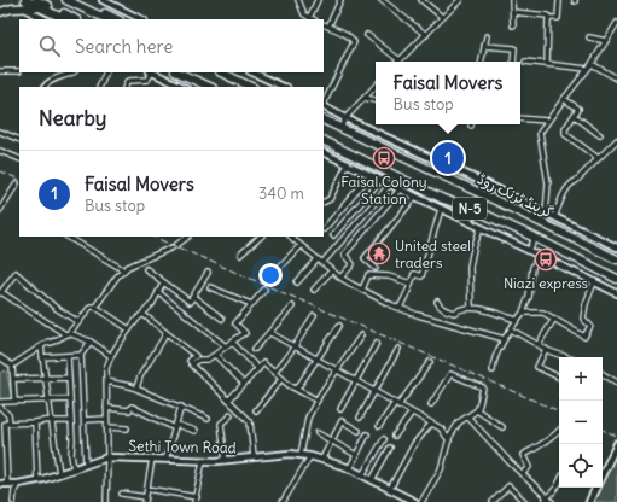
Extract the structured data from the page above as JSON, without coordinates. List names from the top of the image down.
{
  "streets": {
    "highway": ["گرینڈ ٹرنک روڈ", "N-5"],
    "street": ["Sethi Town Road"]
  },
  "places": {
    "bus stop": ["Faisal Colony Station", "Niazi express"],
    "temple": ["United steel traders"]
  },
  "page": {
    "search": "Search here",
    "popup": ["Faisal Movers", "Bus stop"],
    "heading": "Nearby",
    "pins": "1",
    "list": [
      {
        "mark": "1",
        "name": "Faisal Movers",
        "note": "Bus stop",
        "value": "340 m"
      }
    ],
    "map_buttons": ["+", "−"]
  }
}
